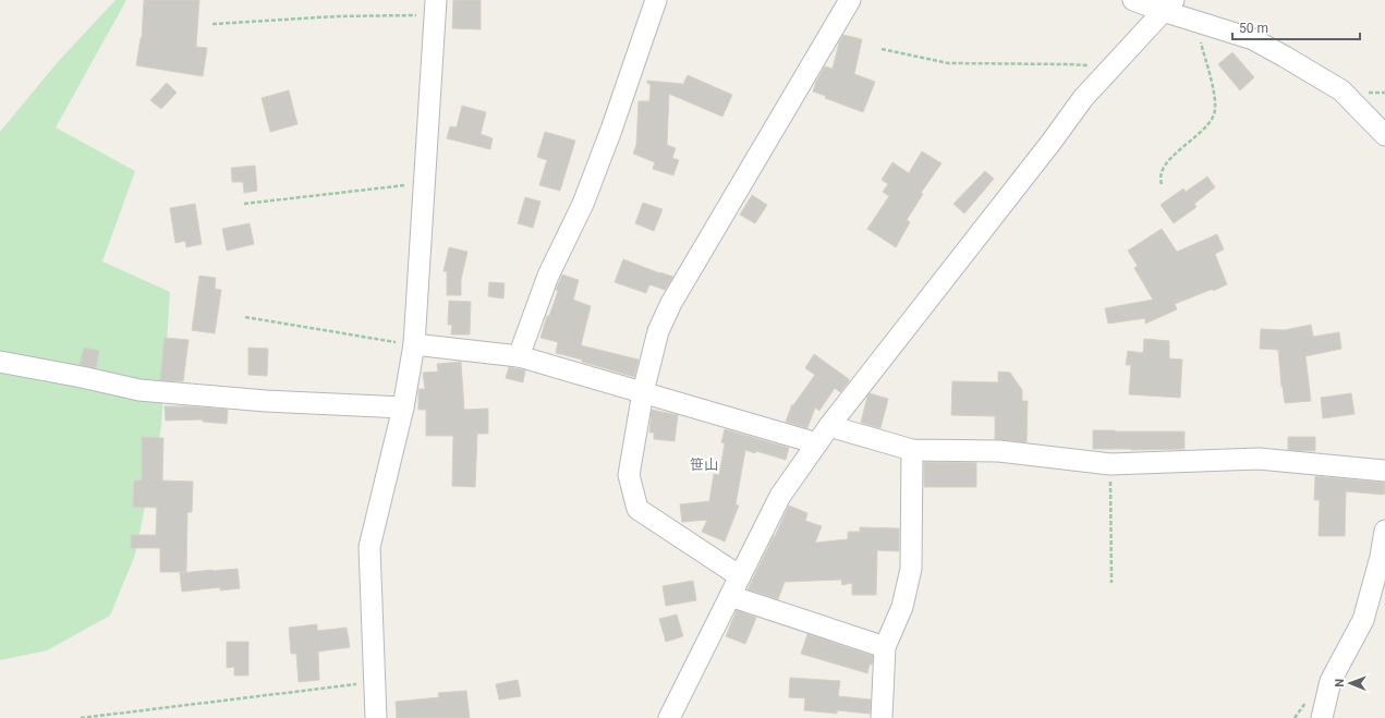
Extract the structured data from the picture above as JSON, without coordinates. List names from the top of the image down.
{
  "districts": ["笹山"],
  "scale_bar": "50 m",
  "north": "left"
}
